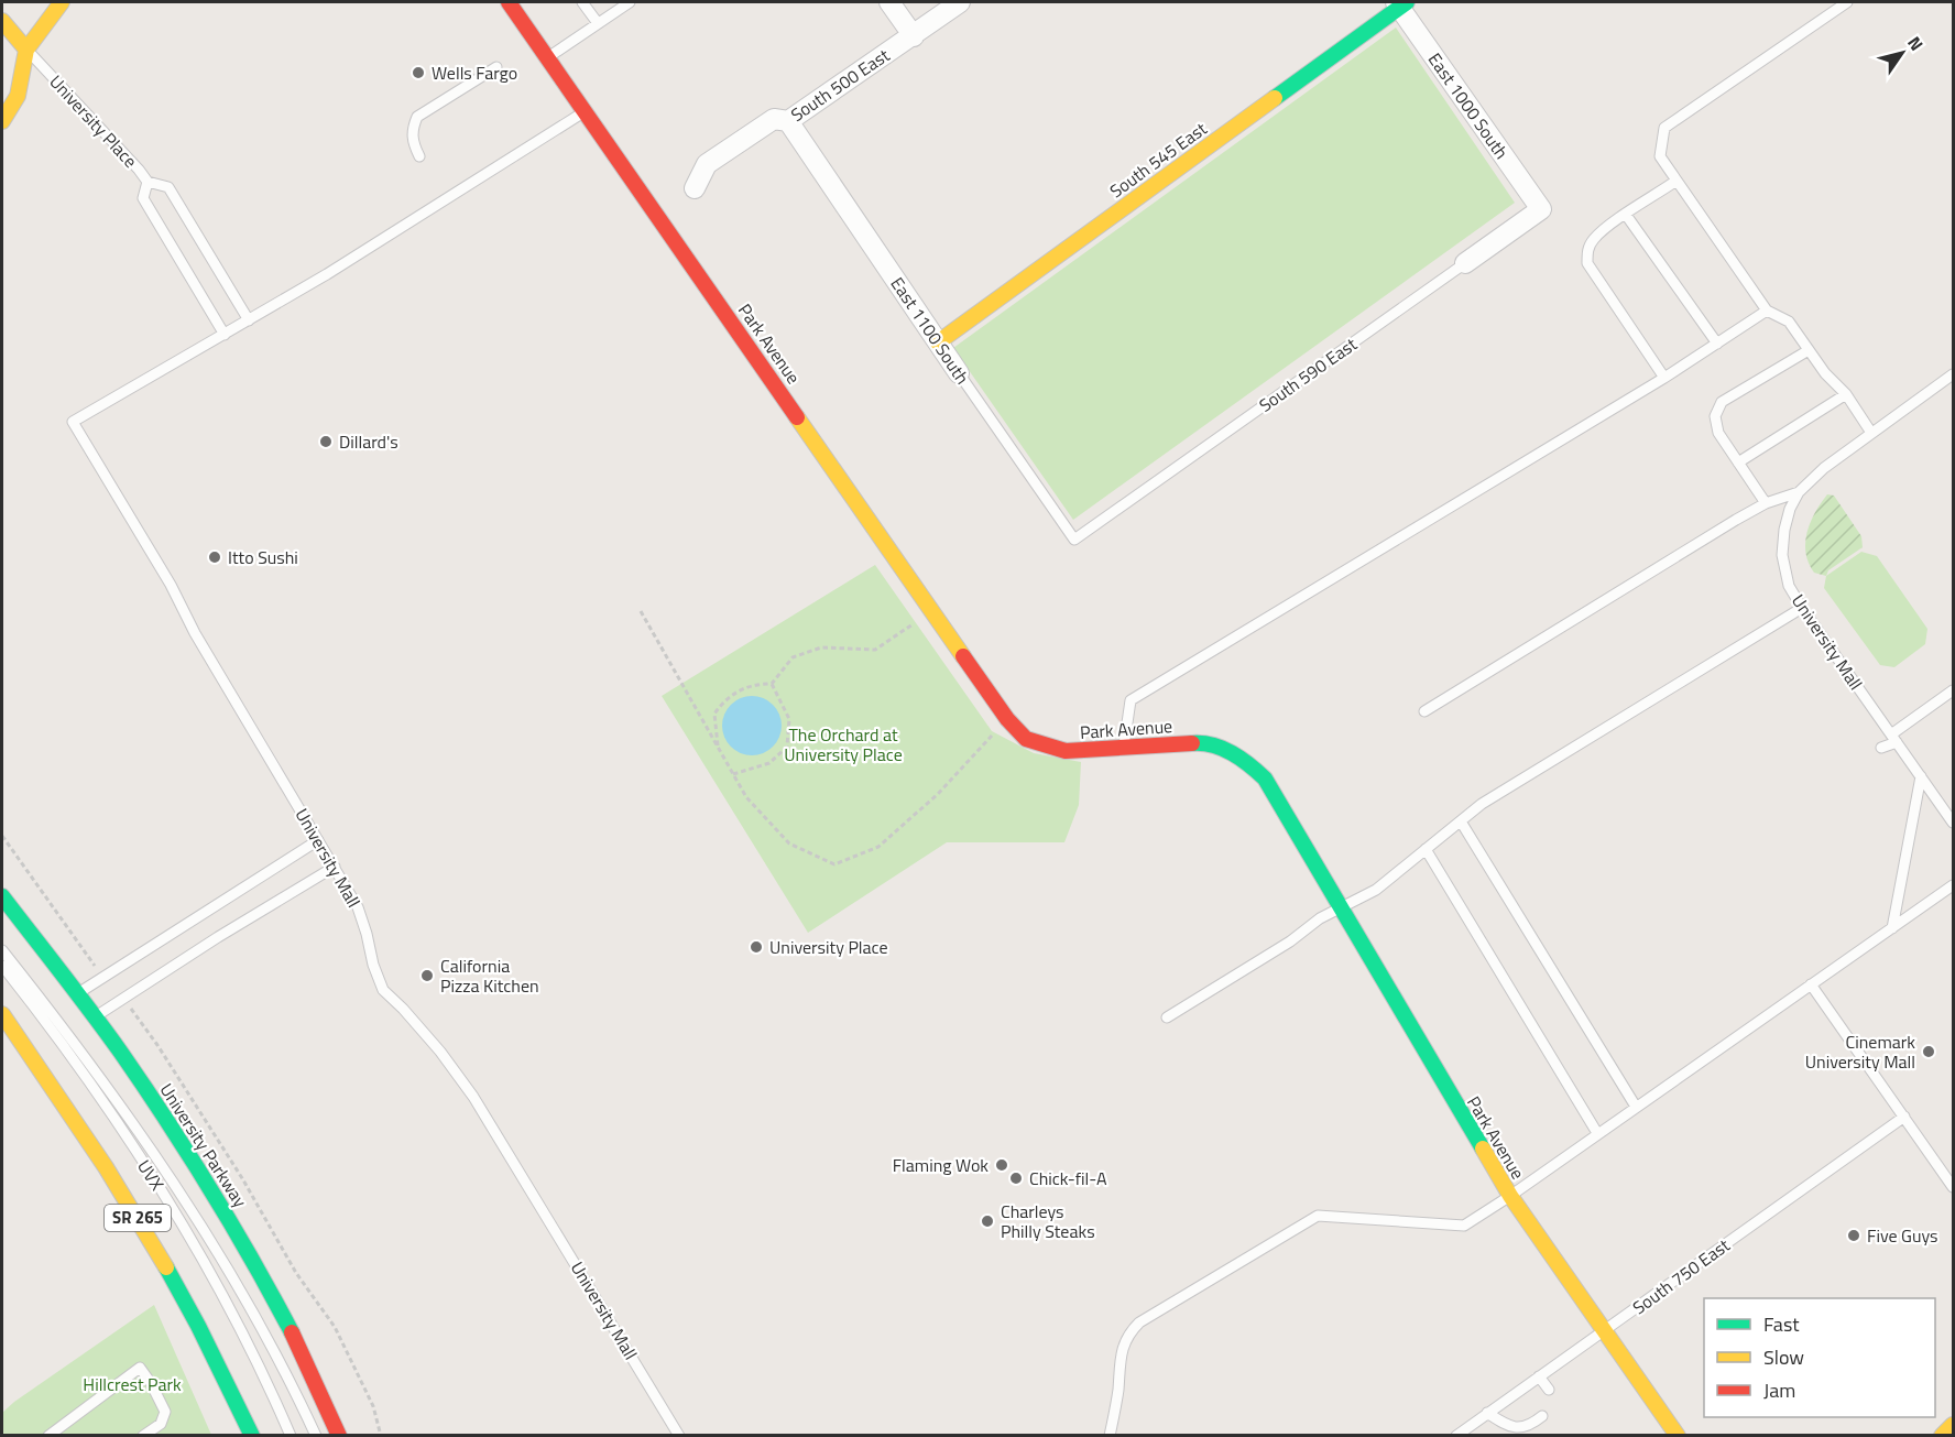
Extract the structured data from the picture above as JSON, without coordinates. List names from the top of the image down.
{
  "streets": {
    "street": [
      "South 500 East",
      "East 1000 South",
      "South 545 East",
      "East 1100 South",
      "Park Avenue",
      "South 590 East",
      "University Parkway",
      "SR 265"
    ],
    "lane": [
      "University Place",
      "University Mall",
      "UVX",
      "South 750 East"
    ]
  },
  "crossings": [
    ["South 500 East", "East 1100 South"],
    ["East 1000 South", "South 545 East"],
    ["East 1000 South", "South 590 East"],
    ["University Place", "University Mall"],
    ["South 545 East", "East 1100 South"],
    ["East 1100 South", "South 590 East"],
    ["Park Avenue", "South 750 East"]
  ],
  "parks": ["The Orchard at University Place", "Hillcrest Park"],
  "places": [
    "Wells Fargo",
    "Dillard's",
    "Itto Sushi",
    "University Place",
    "California Pizza Kitchen",
    "Cinemark University Mall",
    "Flaming Wok",
    "Chick-fil-A",
    "Charleys Philly Steaks",
    "Five Guys"
  ],
  "legend": ["Fast", "Slow", "Jam"],
  "north": "top right"
}
